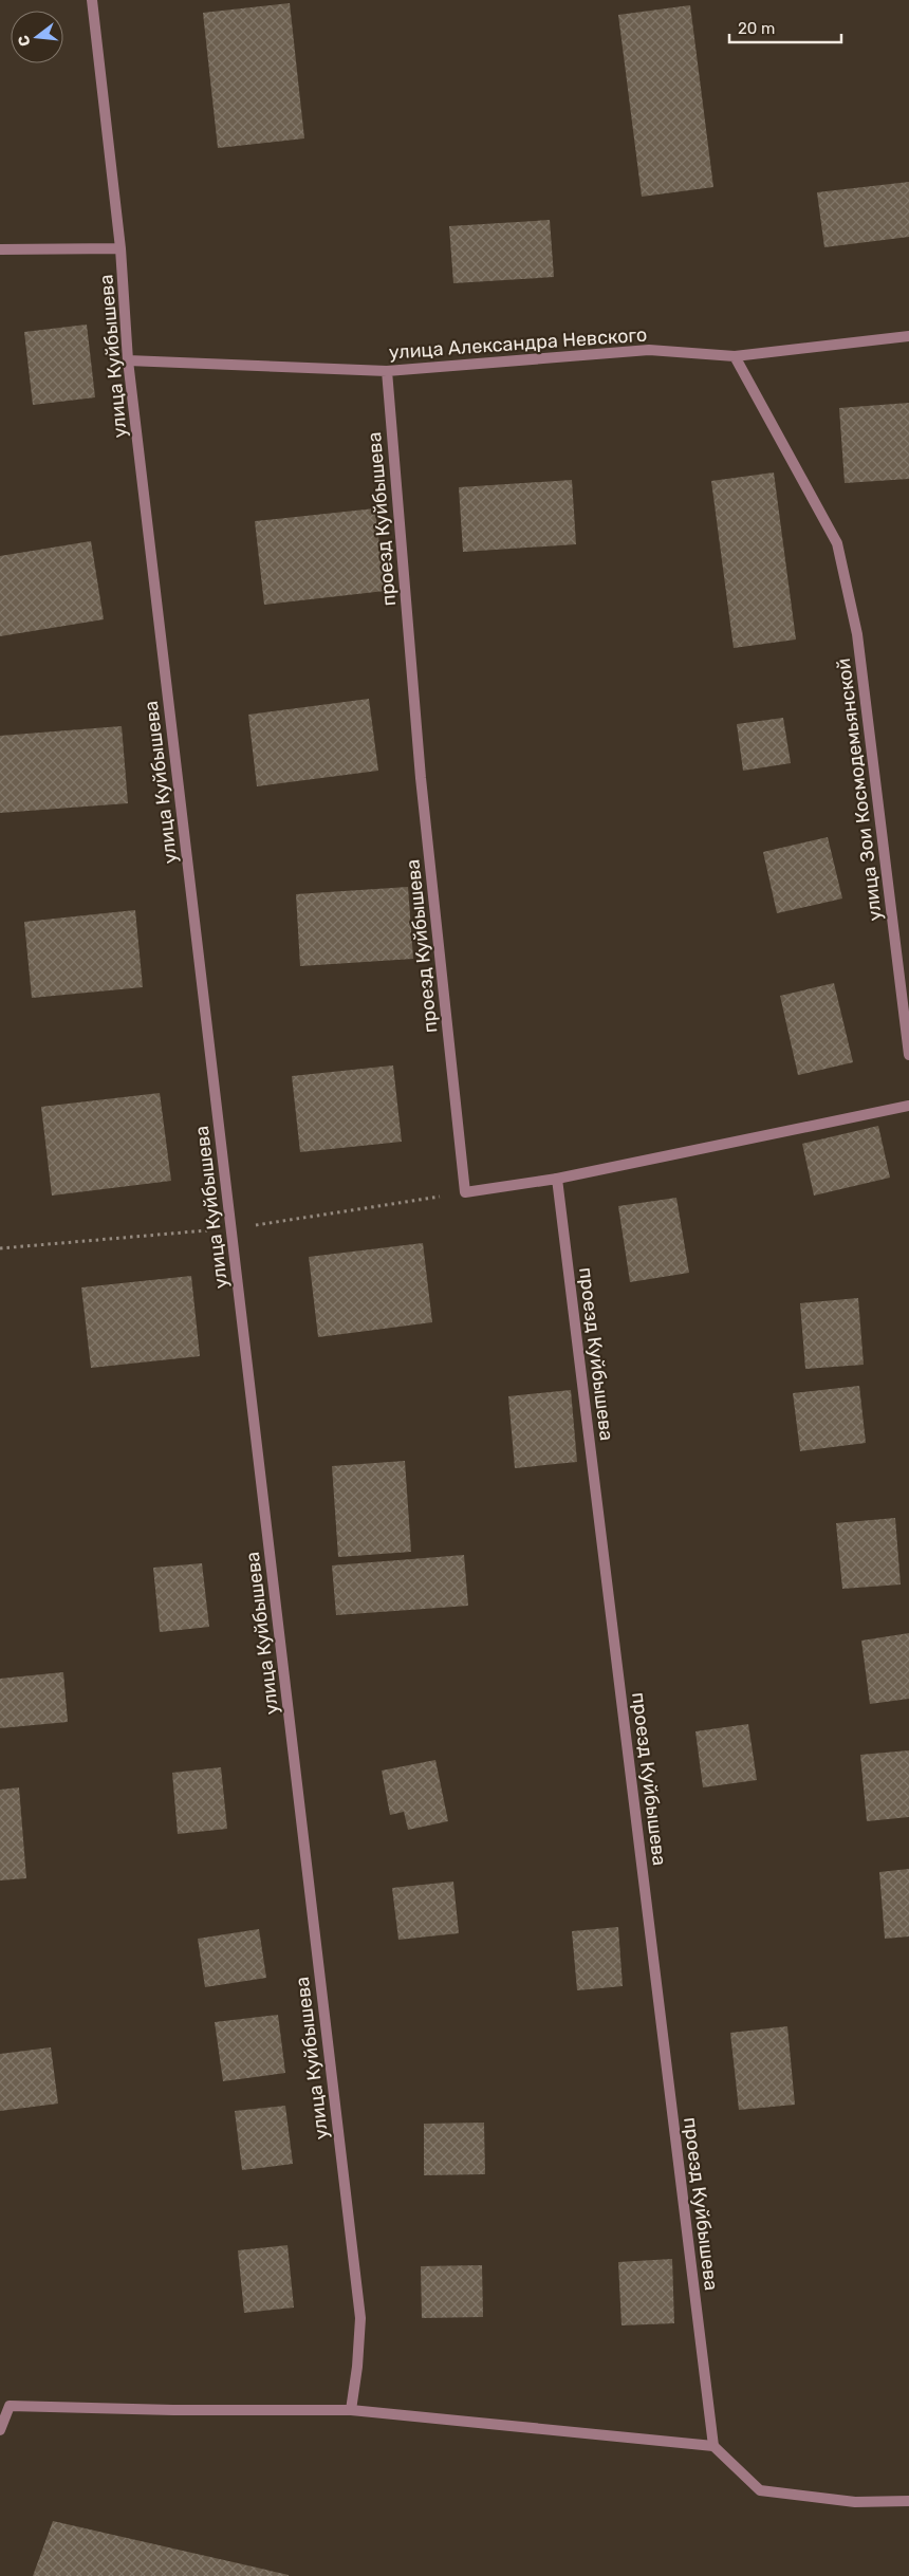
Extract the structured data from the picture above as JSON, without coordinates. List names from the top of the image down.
{
  "streets": {
    "street": [
      "улица Александра Невского",
      "улица Куйбышева",
      "проезд Куйбышева",
      "улица Зои Космодемьянской"
    ]
  },
  "crossings": [
    ["улица Александра Невского", "улица Куйбышева"],
    ["улица Александра Невского", "проезд Куйбышева"],
    ["улица Александра Невского", "улица Зои Космодемьянской"]
  ],
  "scale_bar": "20 m",
  "north": "left"
}
